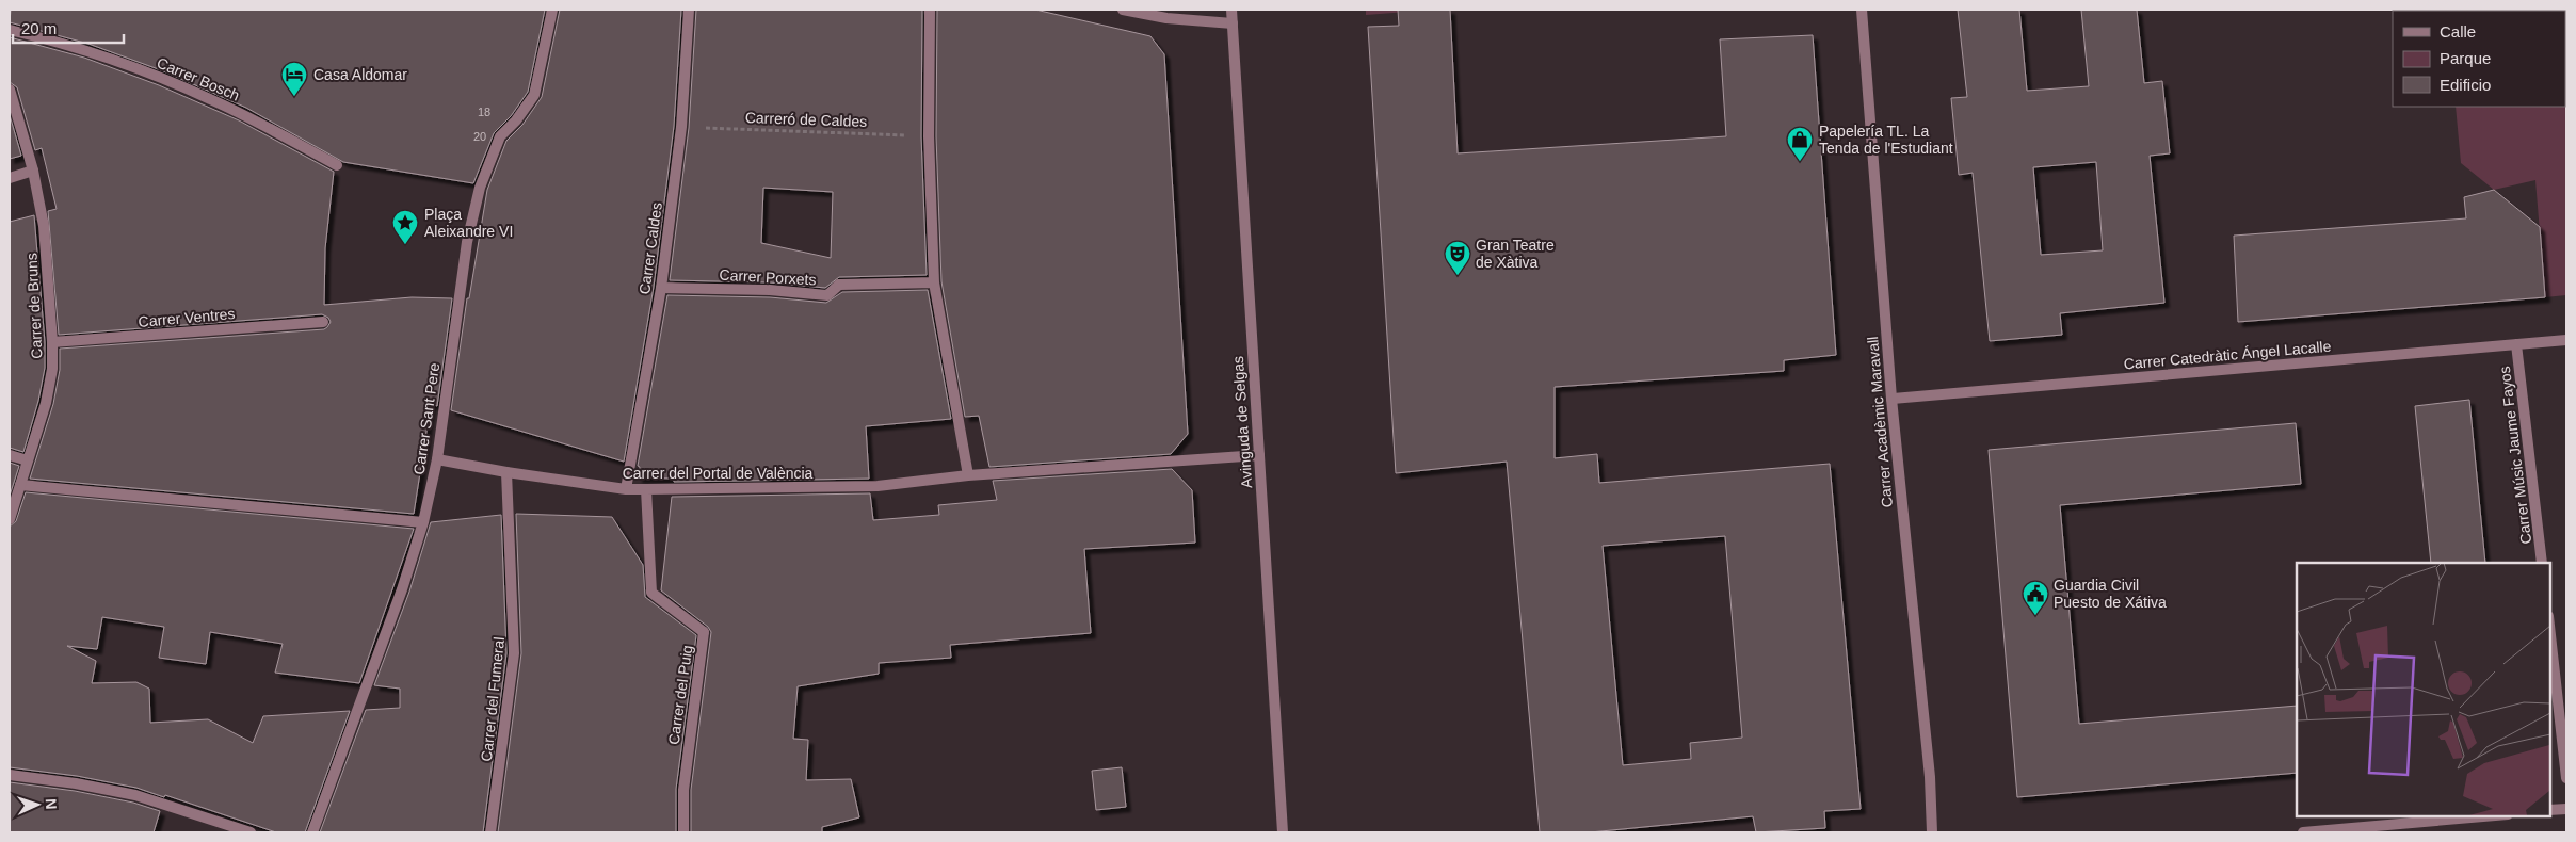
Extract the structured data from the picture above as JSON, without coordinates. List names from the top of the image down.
{
  "streets": {
    "street": [
      "Carrer Bosch",
      "Carrer Caldes",
      "Carrer Porxets",
      "Carrer de Bruns",
      "Carrer Ventres",
      "Carrer Catedràtic Ángel Lacalle",
      "Carrer Sant Pere",
      "Avinguda de Selgas",
      "Carrer Acadèmic Maravall",
      "Carrer Músic Jaume Fayos",
      "Carrer del Portal de València",
      "Carrer del Puig",
      "Carrer del Fumeral"
    ],
    "path": ["Carreró de Caldes"]
  },
  "crossings": [
    ["Carreró de Caldes", "Carrer Caldes"],
    ["Carrer Caldes", "Carrer Porxets"],
    ["Carrer Caldes", "Carrer del Portal de València"],
    ["Carrer de Bruns", "Carrer Ventres"],
    ["Carrer Catedràtic Ángel Lacalle", "Carrer Acadèmic Maravall"],
    ["Carrer Catedràtic Ángel Lacalle", "Carrer Músic Jaume Fayos"],
    ["Carrer Sant Pere", "Carrer del Portal de València"],
    ["Avinguda de Selgas", "Carrer del Portal de València"],
    ["Carrer del Portal de València", "Carrer del Puig"],
    ["Carrer del Portal de València", "Carrer del Fumeral"]
  ],
  "places": {
    "hotel": ["Casa Aldomar"],
    "shop": ["Papelería TL. La Tenda de l'Estudiant"],
    "place": ["Plaça Aleixandre VI"],
    "theatre": ["Gran Teatre de Xàtiva"],
    "public building": ["Guardia Civil Puesto de Xátiva"]
  },
  "house_numbers": ["18", "20"],
  "legend": ["Calle", "Parque", "Edificio"],
  "scale_bar": "20 m",
  "north": "right"
}
